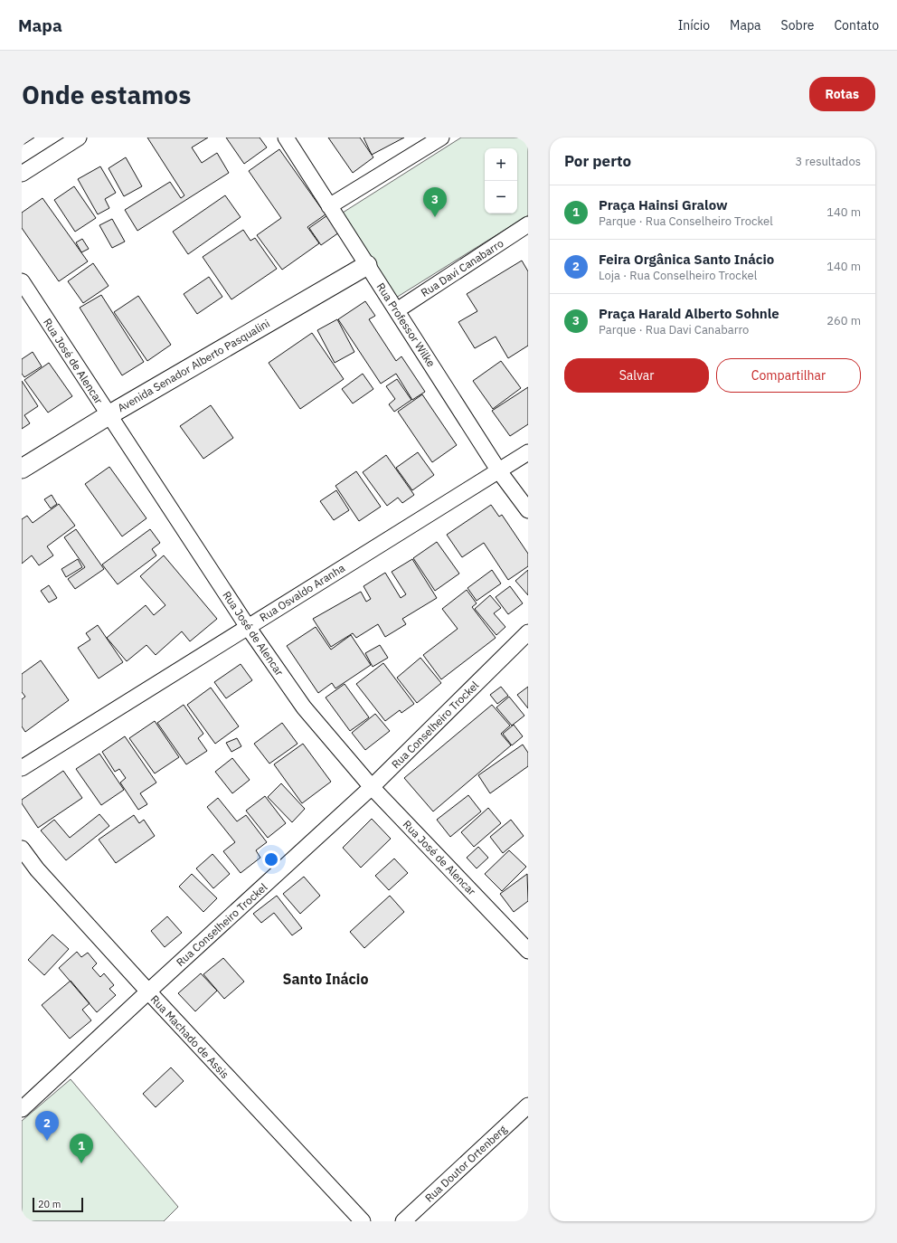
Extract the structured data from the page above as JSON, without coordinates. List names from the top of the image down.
{
  "streets": {
    "street": [
      "Rua Davi Canabarro",
      "Rua Professor Wilke",
      "Rua José de Alencar",
      "Avenida Senador Alberto Pasqualini",
      "Rua Osvaldo Aranha",
      "Rua Conselheiro Trockel",
      "Rua Machado de Assis",
      "Rua Doutor Ortenberg"
    ]
  },
  "crossings": [
    ["Rua Davi Canabarro", "Rua Professor Wilke"],
    ["Rua Professor Wilke", "Avenida Senador Alberto Pasqualini"],
    ["Rua Professor Wilke", "Rua Osvaldo Aranha"],
    ["Rua José de Alencar", "Avenida Senador Alberto Pasqualini"],
    ["Rua José de Alencar", "Rua Osvaldo Aranha"],
    ["Rua José de Alencar", "Rua Conselheiro Trockel"],
    ["Rua Conselheiro Trockel", "Rua Machado de Assis"]
  ],
  "districts": ["Santo Inácio"],
  "scale_bar": "20 m",
  "page": {
    "header": "Mapa",
    "nav": [
      "Início",
      "Mapa",
      "Sobre",
      "Contato"
    ],
    "buttons": [
      "Rotas",
      ["Salvar", "Compartilhar"]
    ],
    "title": "Onde estamos",
    "heading": ["Por perto", "3 resultados"],
    "map_buttons": ["+", "−"],
    "list": [
      {
        "mark": "1",
        "name": "Praça Hainsi Gralow",
        "note": "Parque · Rua Conselheiro Trockel",
        "value": "140 m"
      },
      {
        "mark": "2",
        "name": "Feira Orgânica Santo Inácio",
        "note": "Loja · Rua Conselheiro Trockel",
        "value": "140 m"
      },
      {
        "mark": "3",
        "name": "Praça Harald Alberto Sohnle",
        "note": "Parque · Rua Davi Canabarro",
        "value": "260 m"
      }
    ],
    "pins": ["3", "2", "1"],
    "scale": "20 m"
  }
}
